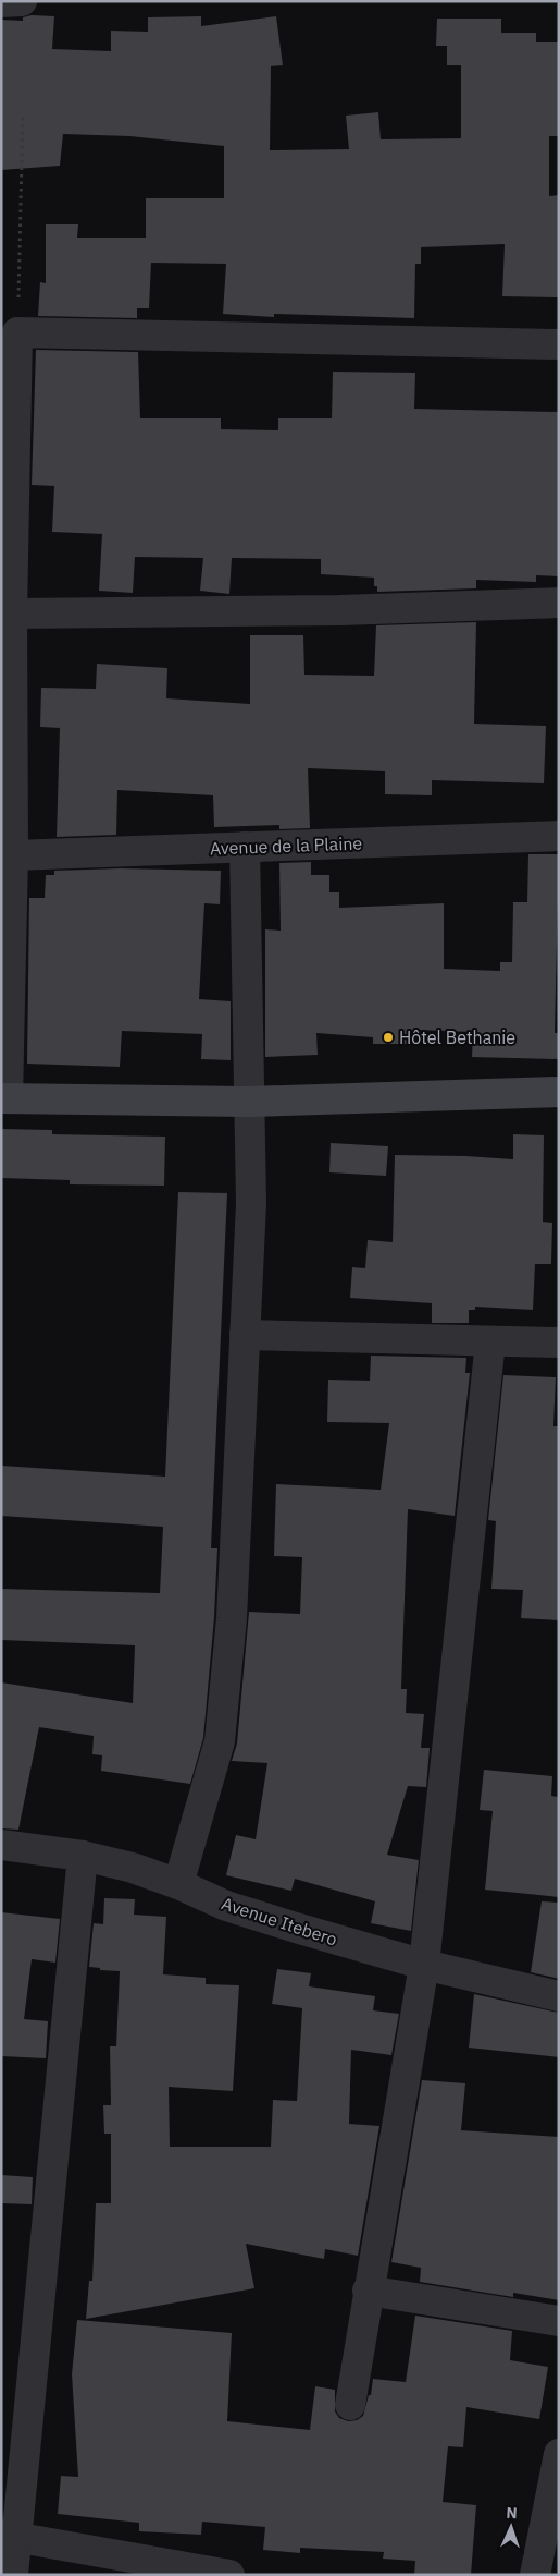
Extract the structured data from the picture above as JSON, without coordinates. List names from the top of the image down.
{
  "streets": {
    "street": ["Avenue de la Plaine", "Avenue Itebero"]
  },
  "places": ["Hôtel Bethanie"],
  "north": "top"
}
